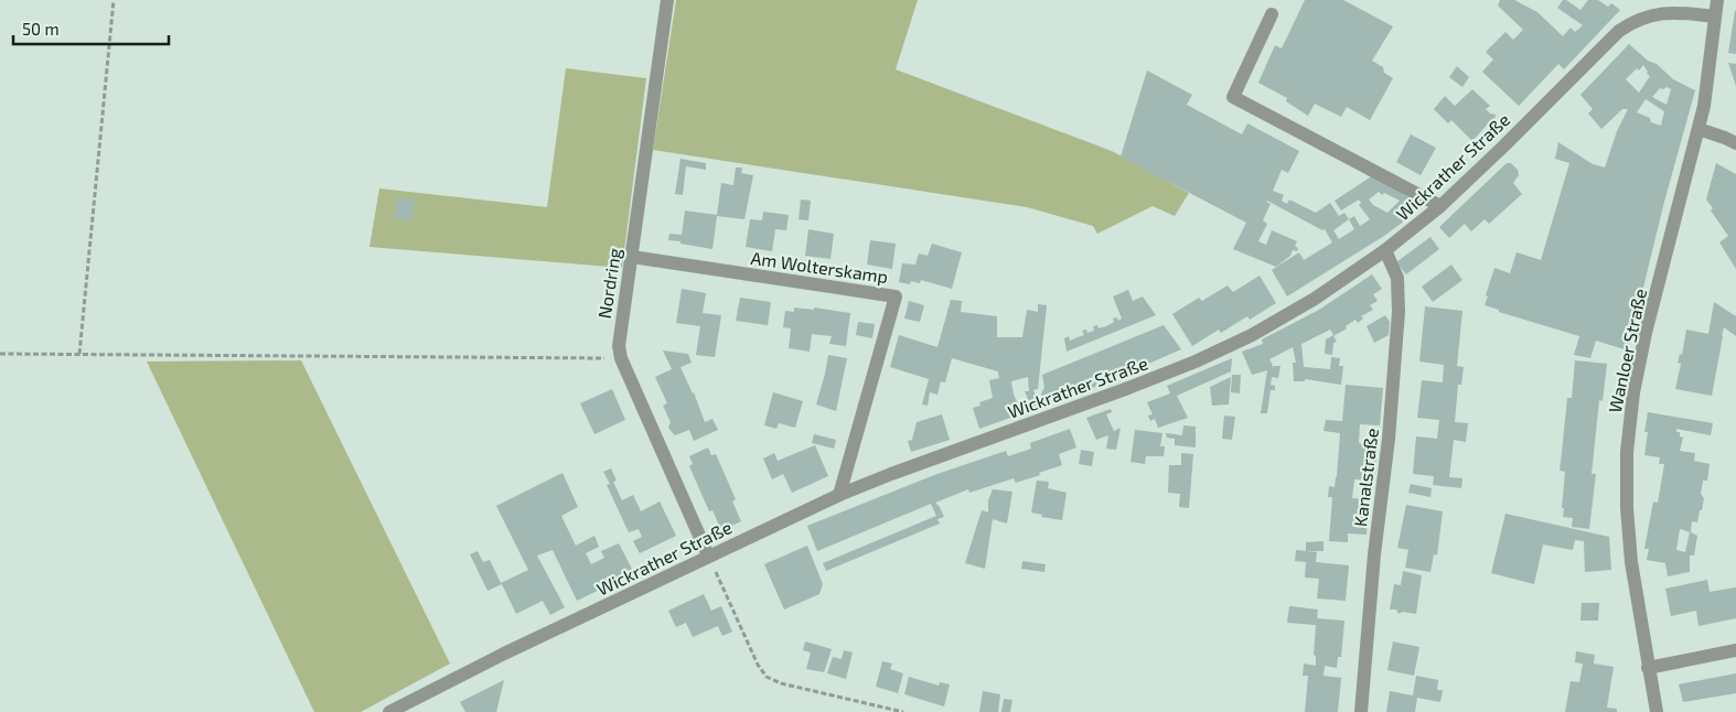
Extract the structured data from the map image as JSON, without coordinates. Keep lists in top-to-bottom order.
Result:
{
  "streets": {
    "street": [
      "Wickrather Straße",
      "Am Wolterskamp",
      "Nordring",
      "Wanloer Straße",
      "Kanalstraße"
    ]
  },
  "crossings": [
    ["Wickrather Straße", "Am Wolterskamp"],
    ["Wickrather Straße", "Nordring"],
    ["Wickrather Straße", "Wanloer Straße"],
    ["Wickrather Straße", "Kanalstraße"],
    ["Am Wolterskamp", "Nordring"]
  ],
  "scale_bar": "50 m"
}
